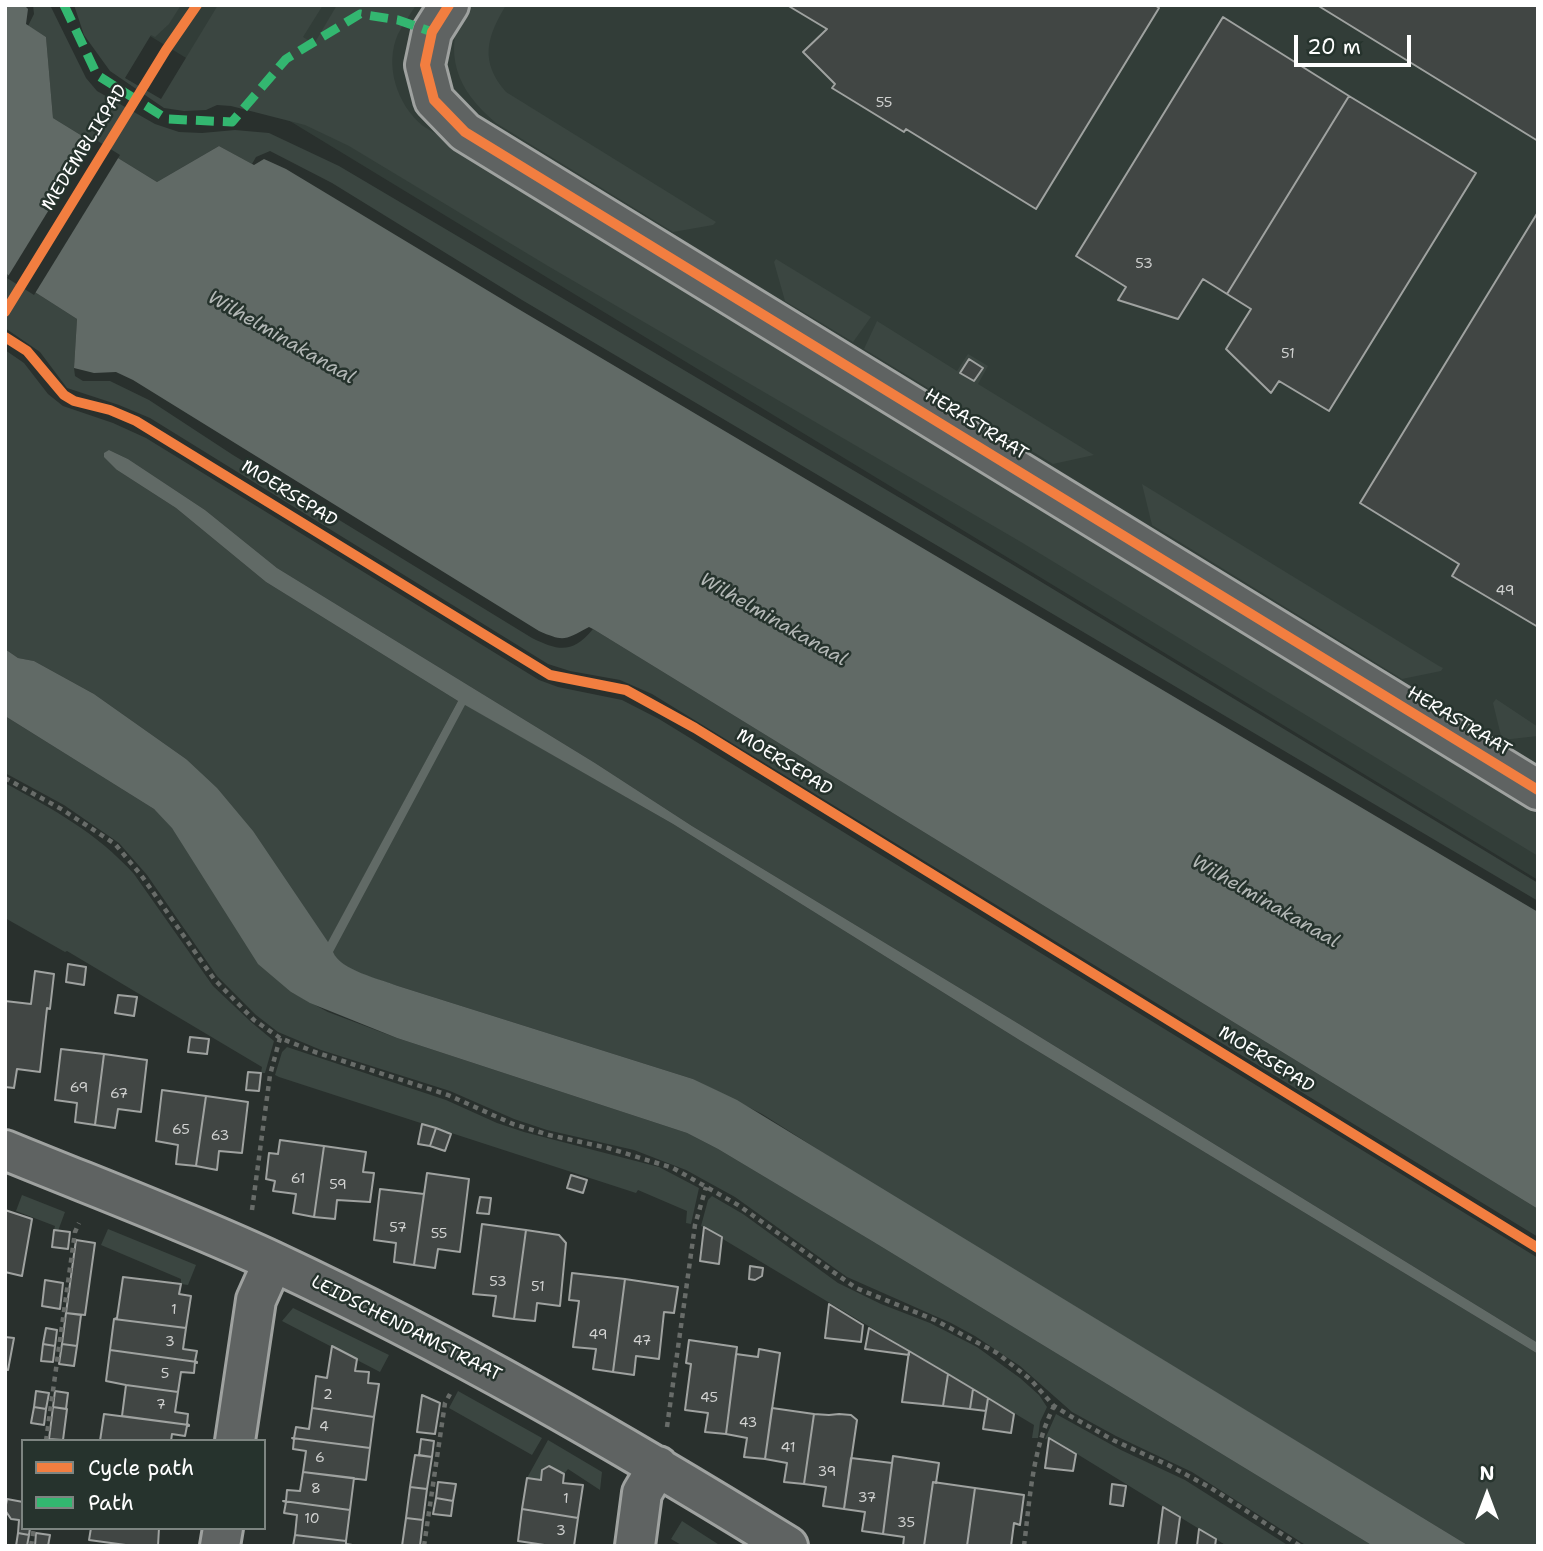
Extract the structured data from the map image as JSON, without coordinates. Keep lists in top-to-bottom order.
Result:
{
  "streets": {
    "street": ["HERASTRAAT", "LEIDSCHENDAMSTRAAT"],
    "cycle path": ["MEDEMBLIKPAD", "MOERSEPAD"]
  },
  "water": ["Wilhelminakanaal"],
  "house_numbers": [
    "55",
    "53",
    "51",
    "49",
    "69",
    "67",
    "65",
    "63",
    "61",
    "59",
    "57",
    "55",
    "53",
    "51",
    "1",
    "49",
    "47",
    "3",
    "5",
    "2",
    "45",
    "7",
    "43",
    "4",
    "41",
    "6",
    "39",
    "8",
    "37",
    "1",
    "10",
    "35",
    "3"
  ],
  "legend": ["Cycle path", "Path"],
  "scale_bar": "20 m",
  "north": "top"
}
